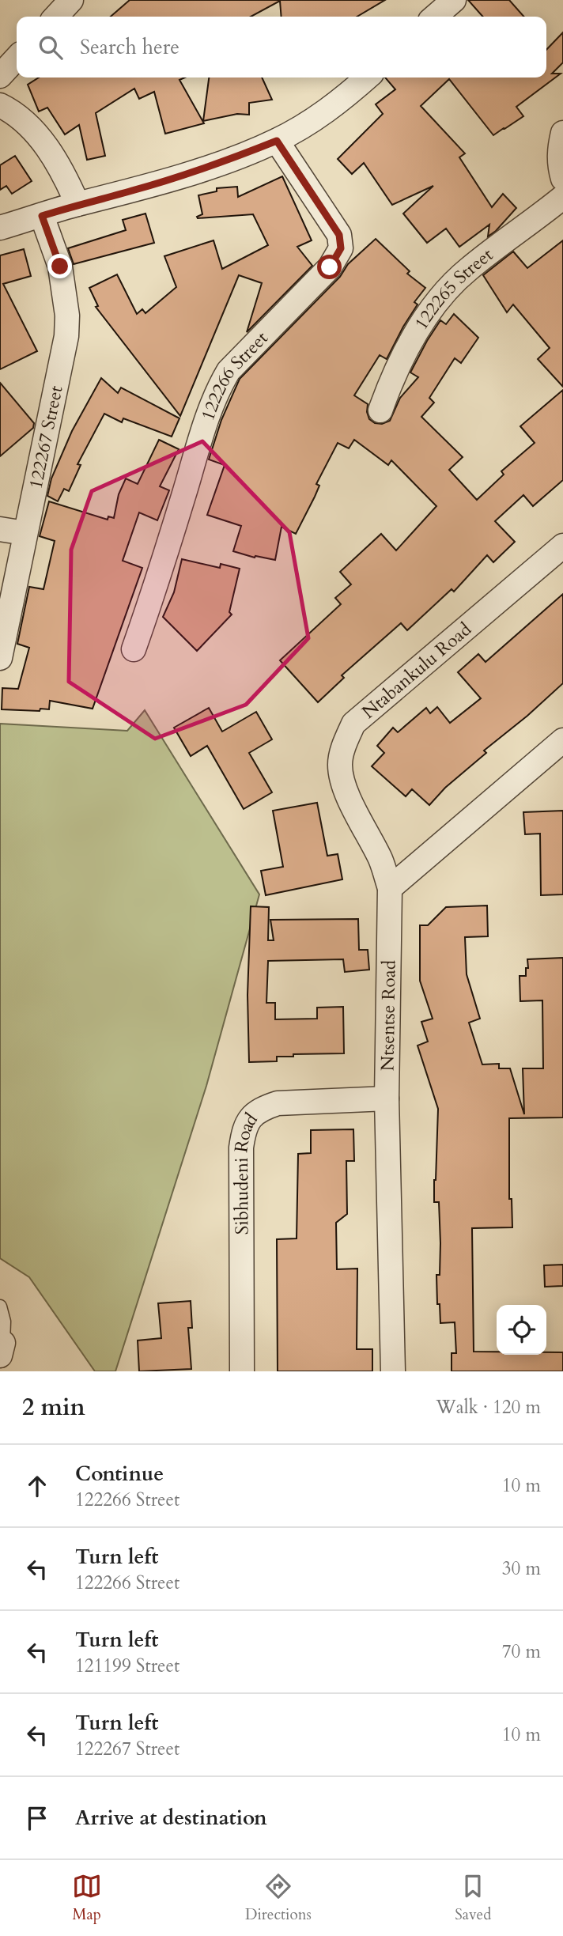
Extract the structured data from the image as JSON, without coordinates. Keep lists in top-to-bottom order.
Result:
{
  "streets": {
    "street": [
      "122265 Street",
      "122266 Street",
      "122267 Street",
      "Ntabankulu Road",
      "Ntsentse Road",
      "Sibhudeni Road"
    ]
  },
  "crossings": [
    ["Ntabankulu Road", "Ntsentse Road"],
    ["Ntsentse Road", "Sibhudeni Road"]
  ],
  "page": {
    "search": "Search here",
    "heading": ["2 min", "Walk · 120 m"],
    "list": [
      ["Continue", "122266 Street", "10 m"],
      ["Turn left", "122266 Street", "30 m"],
      ["Turn left", "121199 Street", "70 m"],
      ["Turn left", "122267 Street", "10 m"],
      "Arrive at destination"
    ],
    "nav": ["Map", "Directions", "Saved"]
  }
}
